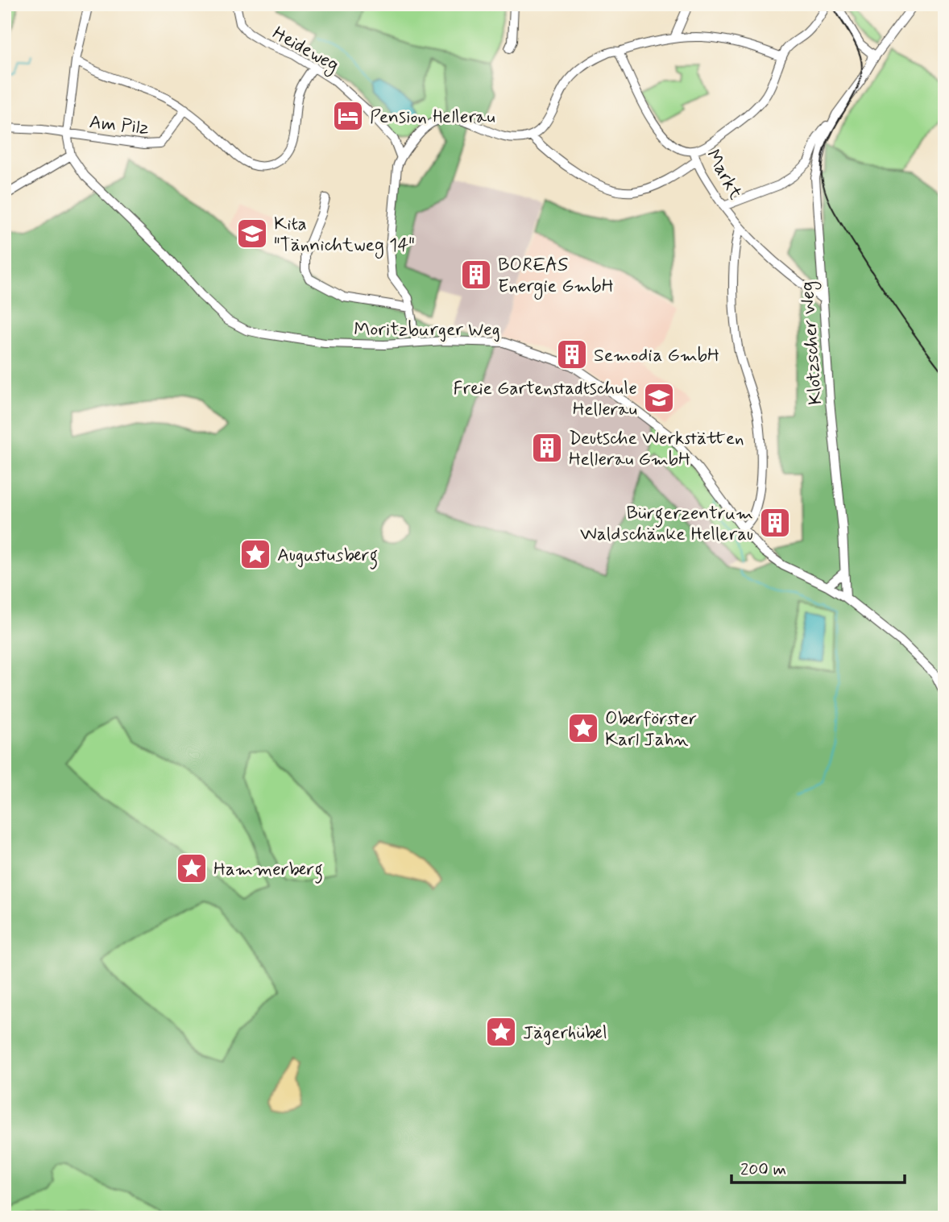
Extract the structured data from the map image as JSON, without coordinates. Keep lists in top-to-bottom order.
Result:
{
  "streets": {
    "street": [
      "Heideweg",
      "Am Pilz",
      "Markt",
      "Moritzburger Weg",
      "Klotzscher Weg"
    ]
  },
  "crossings": [
    ["Am Pilz", "Moritzburger Weg"],
    ["Markt", "Klotzscher Weg"],
    ["Moritzburger Weg", "Klotzscher Weg"]
  ],
  "places": {
    "hotel": ["Pension Hellerau"],
    "school or university": ["Kita \"Tännichtweg 14\"", "Freie Gartenstadtschule Hellerau"],
    "building": [
      "BOREAS Energie GmbH",
      "Semodia GmbH",
      "Deutsche Werkstätten Hellerau GmbH",
      "Bürgerzentrum Waldschänke Hellerau"
    ],
    "place": [
      "Augustusberg",
      "Oberförster Karl Jahn",
      "Hammerberg",
      "Jägerhübel"
    ]
  },
  "scale_bar": "200 m"
}
